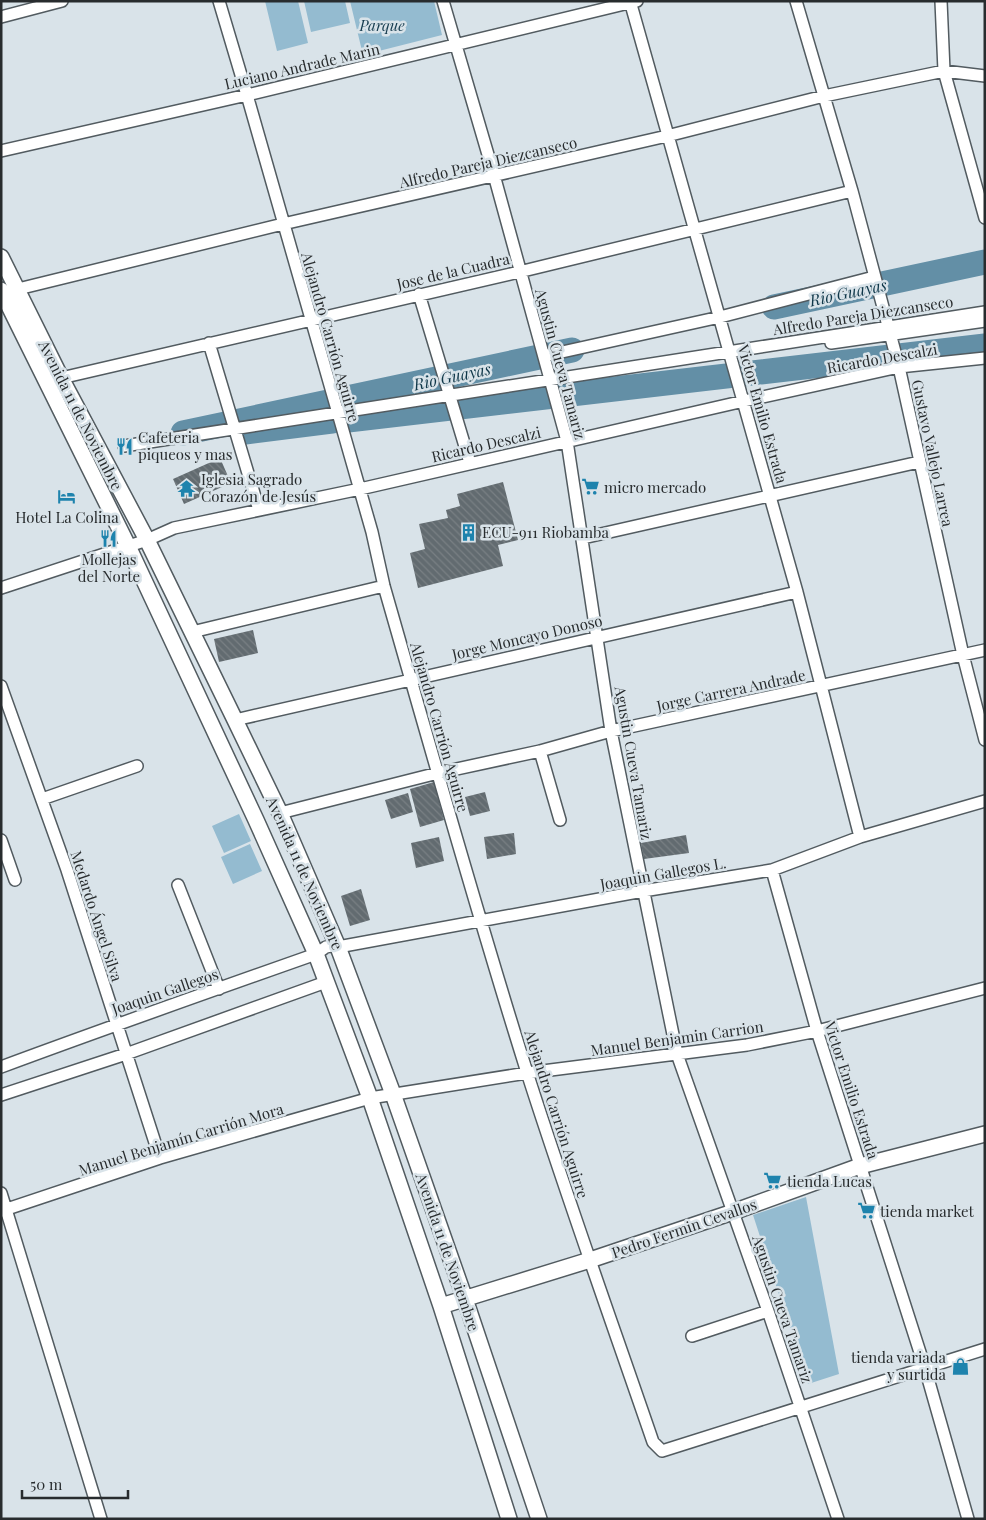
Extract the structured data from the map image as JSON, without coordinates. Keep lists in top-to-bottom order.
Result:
{
  "streets": {
    "street": [
      "Luciano Andrade Marin",
      "Alfredo Pareja Diezcanseco",
      "Jose de la Cuadra",
      "Alejandro Carrión Aguirre",
      "Ricardo Descalzi",
      "Agustin Cueva Tamariz",
      "Victor Emilio Estrada",
      "Avenida 11 de Noviembre",
      "Gustavo Vallejo Larrea",
      "Jorge Moncayo Donoso",
      "Jorge Carrera Andrade",
      "Joaquin Gallegos L.",
      "Medardo Ángel Silva",
      "Joaquin Gallegos",
      "Manuel Benjamin Carrion",
      "Manuel Benjamín Carrión Mora",
      "Pedro Fermin Cevallos"
    ]
  },
  "crossings": [
    ["Luciano Andrade Marin", "Alejandro Carrión Aguirre"],
    ["Luciano Andrade Marin", "Agustin Cueva Tamariz"],
    ["Luciano Andrade Marin", "Victor Emilio Estrada"],
    ["Alfredo Pareja Diezcanseco", "Alejandro Carrión Aguirre"],
    ["Alfredo Pareja Diezcanseco", "Agustin Cueva Tamariz"],
    ["Alfredo Pareja Diezcanseco", "Victor Emilio Estrada"],
    ["Alfredo Pareja Diezcanseco", "Avenida 11 de Noviembre"],
    ["Alfredo Pareja Diezcanseco", "Gustavo Vallejo Larrea"],
    ["Jose de la Cuadra", "Alejandro Carrión Aguirre"],
    ["Jose de la Cuadra", "Agustin Cueva Tamariz"],
    ["Jose de la Cuadra", "Victor Emilio Estrada"],
    ["Jose de la Cuadra", "Avenida 11 de Noviembre"],
    ["Jose de la Cuadra", "Gustavo Vallejo Larrea"],
    ["Alejandro Carrión Aguirre", "Ricardo Descalzi"],
    ["Alejandro Carrión Aguirre", "Agustin Cueva Tamariz"],
    ["Alejandro Carrión Aguirre", "Jorge Moncayo Donoso"],
    ["Alejandro Carrión Aguirre", "Jorge Carrera Andrade"],
    ["Alejandro Carrión Aguirre", "Joaquin Gallegos L."],
    ["Alejandro Carrión Aguirre", "Manuel Benjamin Carrion"],
    ["Alejandro Carrión Aguirre", "Pedro Fermin Cevallos"],
    ["Ricardo Descalzi", "Agustin Cueva Tamariz"],
    ["Ricardo Descalzi", "Victor Emilio Estrada"],
    ["Ricardo Descalzi", "Avenida 11 de Noviembre"],
    ["Ricardo Descalzi", "Gustavo Vallejo Larrea"],
    ["Agustin Cueva Tamariz", "Jorge Moncayo Donoso"],
    ["Agustin Cueva Tamariz", "Jorge Carrera Andrade"],
    ["Agustin Cueva Tamariz", "Joaquin Gallegos L."],
    ["Agustin Cueva Tamariz", "Manuel Benjamin Carrion"],
    ["Agustin Cueva Tamariz", "Pedro Fermin Cevallos"],
    ["Victor Emilio Estrada", "Jorge Moncayo Donoso"],
    ["Victor Emilio Estrada", "Jorge Carrera Andrade"],
    ["Victor Emilio Estrada", "Joaquin Gallegos L."],
    ["Victor Emilio Estrada", "Manuel Benjamin Carrion"],
    ["Victor Emilio Estrada", "Pedro Fermin Cevallos"],
    ["Avenida 11 de Noviembre", "Jorge Moncayo Donoso"],
    ["Avenida 11 de Noviembre", "Jorge Carrera Andrade"],
    ["Avenida 11 de Noviembre", "Joaquin Gallegos L."],
    ["Avenida 11 de Noviembre", "Joaquin Gallegos"],
    ["Avenida 11 de Noviembre", "Manuel Benjamin Carrion"],
    ["Avenida 11 de Noviembre", "Manuel Benjamín Carrión Mora"],
    ["Avenida 11 de Noviembre", "Pedro Fermin Cevallos"],
    ["Gustavo Vallejo Larrea", "Jorge Carrera Andrade"],
    ["Joaquin Gallegos L.", "Joaquin Gallegos"],
    ["Medardo Ángel Silva", "Joaquin Gallegos"],
    ["Medardo Ángel Silva", "Manuel Benjamín Carrión Mora"],
    ["Manuel Benjamin Carrion", "Manuel Benjamín Carrión Mora"]
  ],
  "water": ["Rio Guayas"],
  "parks": ["Parque"],
  "places": {
    "restaurant": ["Cafeteria piqueos y mas", "Mollejas del Norte"],
    "supermarket": ["micro mercado", "tienda Lucas", "tienda market"],
    "temple": ["Iglesia Sagrado Corazón de Jesús"],
    "hotel": ["Hotel La Colina"],
    "building": ["ECU-911 Riobamba"],
    "shop": ["tienda variada y surtida"]
  },
  "scale_bar": "50 m"
}
